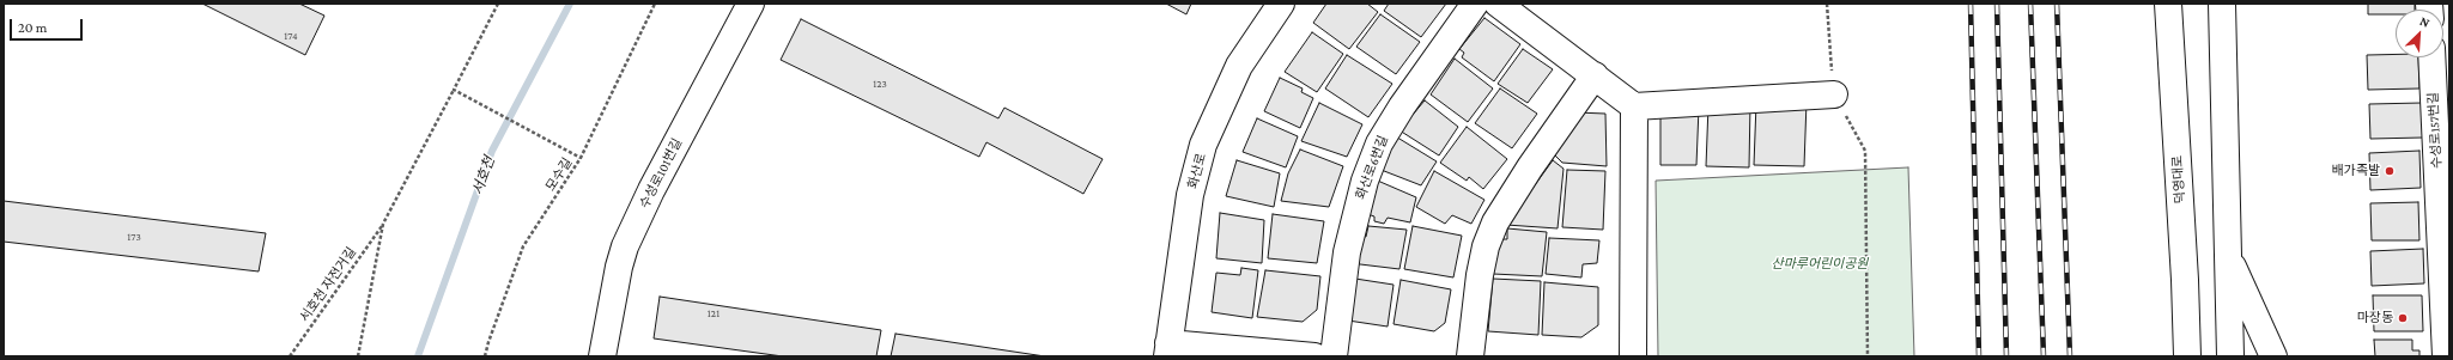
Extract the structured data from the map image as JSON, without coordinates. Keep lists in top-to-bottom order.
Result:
{
  "streets": {
    "main road": [
      "수성로157번길",
      "화산로6번길",
      "화산로",
      "수성로101번길",
      "덕영대로"
    ],
    "path": ["모수길", "서호천 자전거길"]
  },
  "water": ["서호천"],
  "parks": ["산마루어린이공원"],
  "places": ["배가족발", "마장동"],
  "house_numbers": [
    "174",
    "123",
    "173",
    "121"
  ],
  "scale_bar": "20 m",
  "north": "top right"
}
